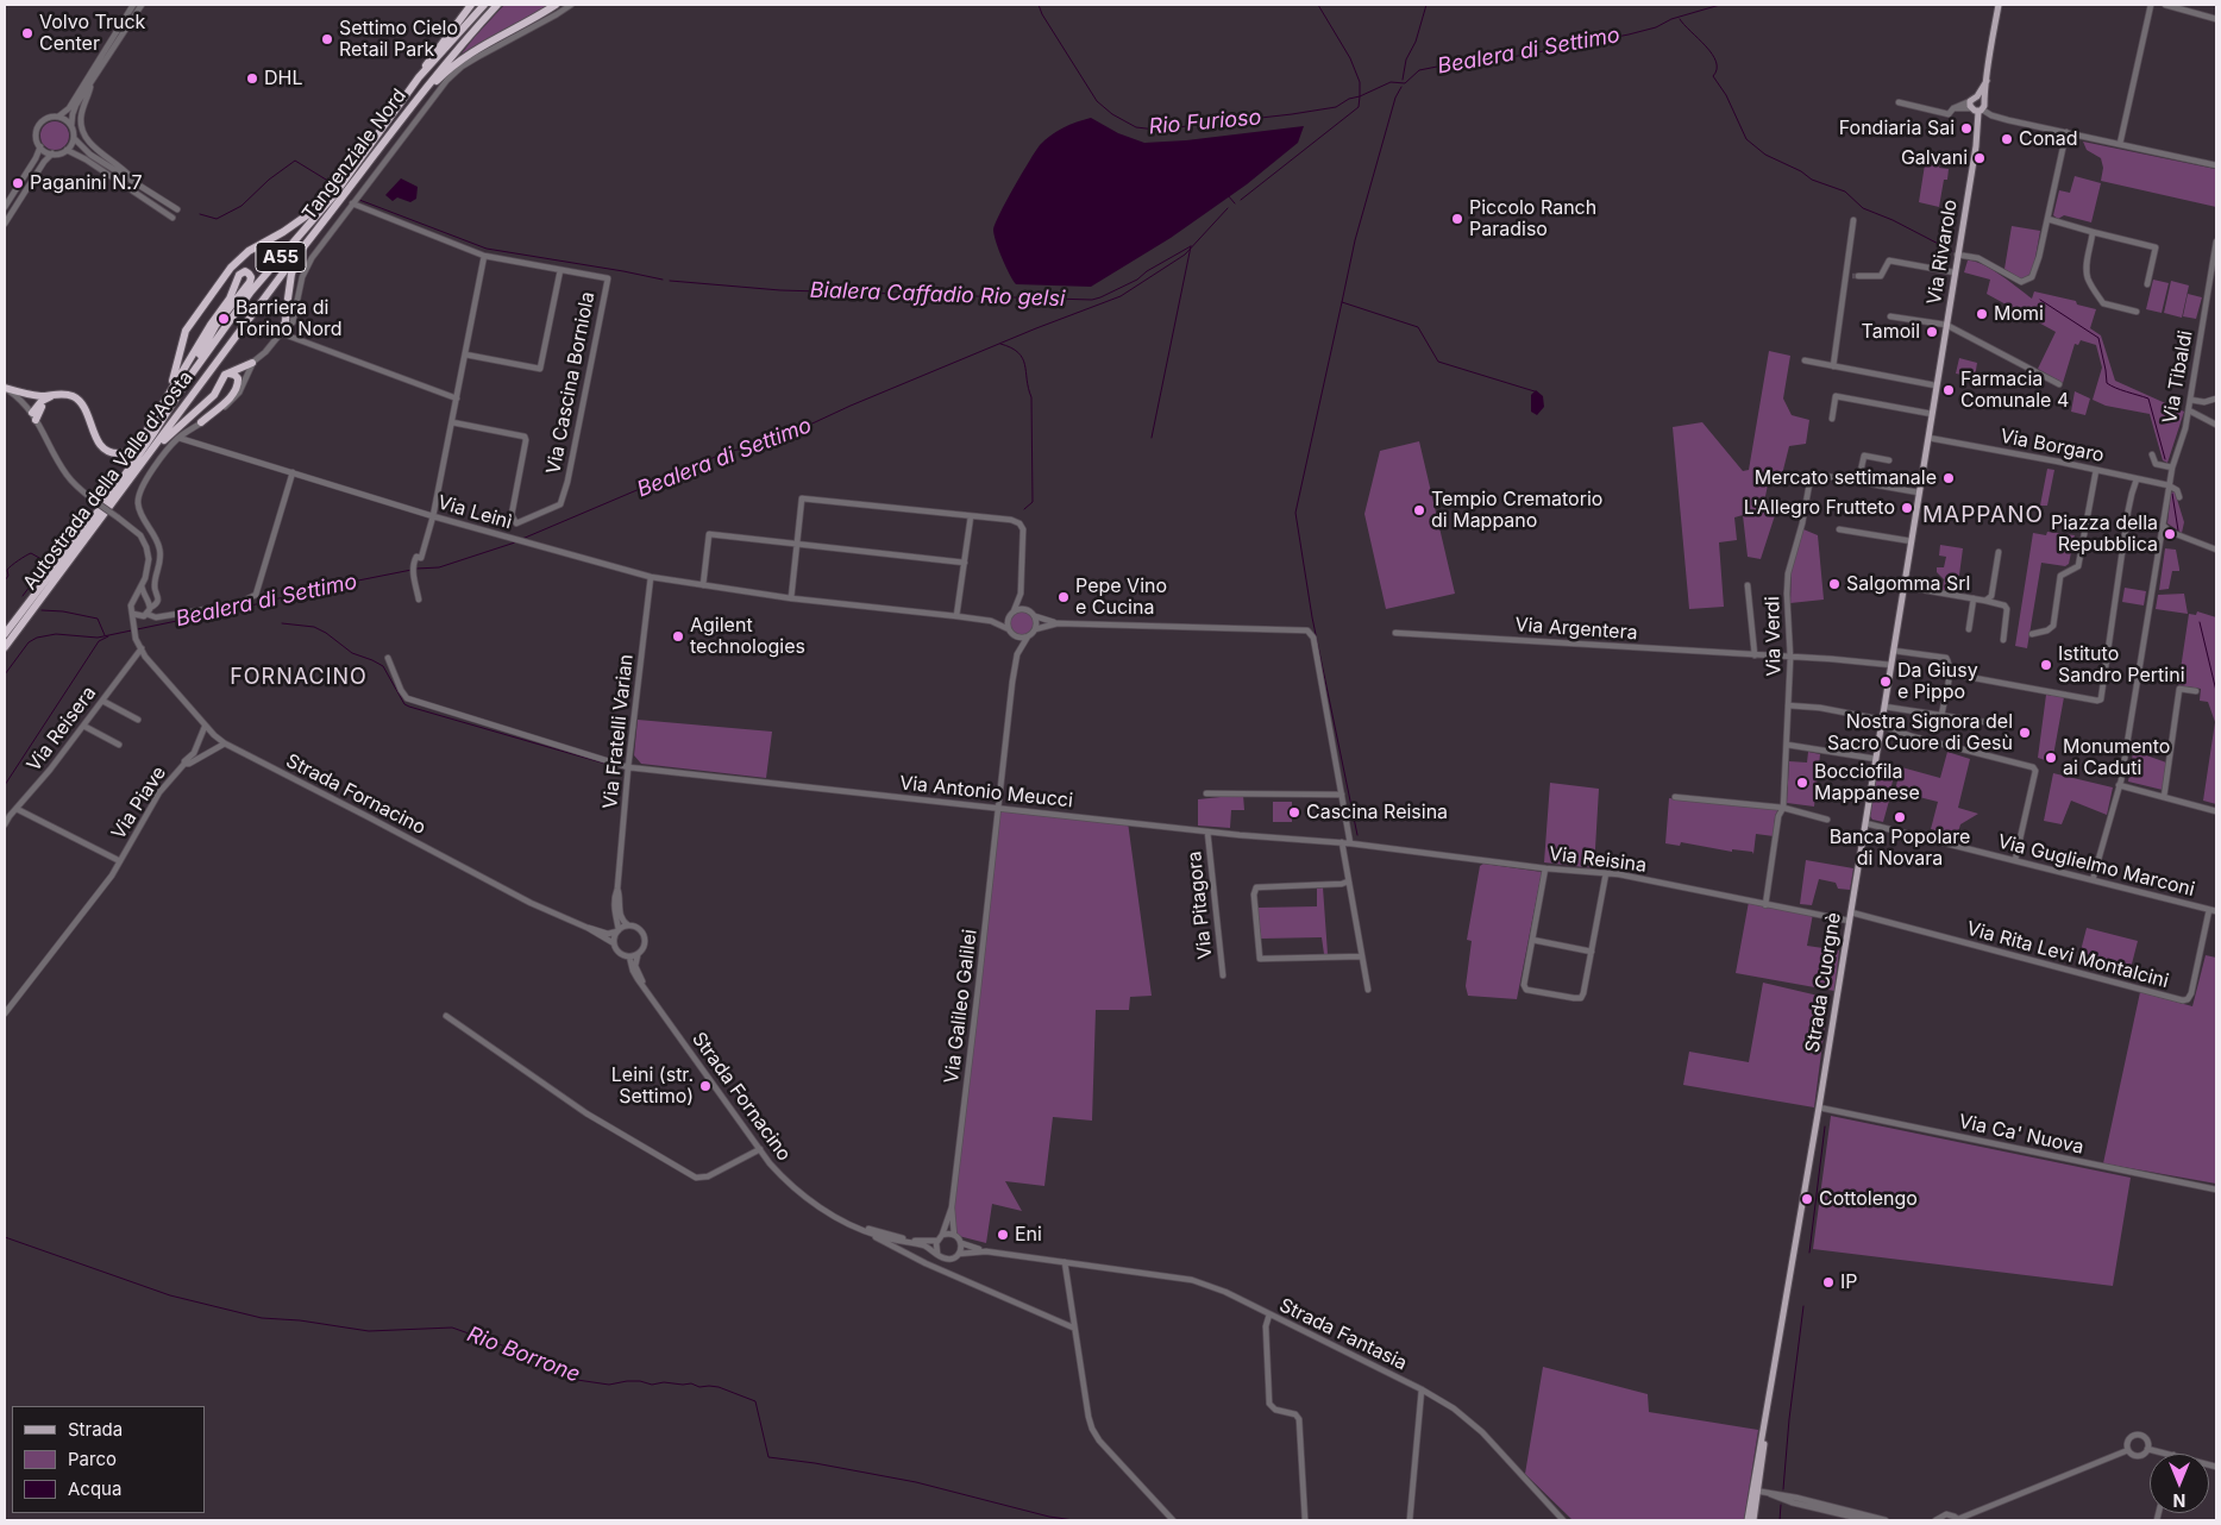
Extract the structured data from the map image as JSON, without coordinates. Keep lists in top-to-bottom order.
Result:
{
  "streets": {
    "highway": ["Tangenziale Nord", "A55", "Autostrada della Valle d'Aosta"],
    "main road": ["Via Rivarolo", "Strada Cuorgnè"],
    "street": [
      "Via Tibaldi",
      "Via Cascina Borniola",
      "Via Borgaro",
      "Via Leinì",
      "Via Argentera",
      "Via Verdi",
      "Via Reisera",
      "Via Fratelli Varian",
      "Via Antonio Meucci",
      "Strada Fornacino",
      "Via Piave",
      "Via Reisina",
      "Via Guglielmo Marconi",
      "Via Pitagora",
      "Via Rita Levi Montalcini",
      "Via Galileo Galilei",
      "Via Ca' Nuova",
      "Strada Fantasia"
    ]
  },
  "crossings": [
    ["Tangenziale Nord", "A55"],
    ["Tangenziale Nord", "Autostrada della Valle d'Aosta"],
    ["Via Rivarolo", "Strada Cuorgnè"],
    ["Via Tibaldi", "Via Borgaro"],
    ["Via Borgaro", "Strada Cuorgnè"],
    ["Via Leinì", "Via Fratelli Varian"],
    ["Via Argentera", "Via Verdi"],
    ["Via Argentera", "Strada Cuorgnè"],
    ["Via Verdi", "Via Reisina"],
    ["Via Verdi", "Strada Cuorgnè"],
    ["Via Reisera", "Strada Fornacino"],
    ["Via Fratelli Varian", "Via Antonio Meucci"],
    ["Via Fratelli Varian", "Strada Fornacino"],
    ["Via Antonio Meucci", "Via Reisina"],
    ["Via Antonio Meucci", "Via Pitagora"],
    ["Via Antonio Meucci", "Via Galileo Galilei"],
    ["Strada Fornacino", "Via Piave"],
    ["Strada Fornacino", "Via Galileo Galilei"],
    ["Via Reisina", "Strada Cuorgnè"],
    ["Via Guglielmo Marconi", "Via Rita Levi Montalcini"],
    ["Via Guglielmo Marconi", "Strada Cuorgnè"],
    ["Via Rita Levi Montalcini", "Strada Cuorgnè"],
    ["Strada Cuorgnè", "Via Ca' Nuova"]
  ],
  "districts": ["MAPPANO", "FORNACINO"],
  "water": [
    "Bealera di Settimo",
    "Rio Furioso",
    "Bialera Caffadio Rio gelsi",
    "Rio Borrone"
  ],
  "places": [
    "Volvo Truck Center",
    "Settimo Cielo Retail Park",
    "DHL",
    "Fondiaria Sai",
    "Conad",
    "Galvani",
    "Paganini N.7",
    "Piccolo Ranch Paradiso",
    "Momi",
    "Barriera di Torino Nord",
    "Tamoil",
    "Farmacia Comunale 4",
    "Mercato settimanale",
    "L'Allegro Frutteto",
    "Tempio Crematorio di Mappano",
    "Piazza della Repubblica",
    "Salgomma Srl",
    "Pepe Vino e Cucina",
    "Agilent technologies",
    "Istituto Sandro Pertini",
    "Da Giusy e Pippo",
    "Nostra Signora del Sacro Cuore di Gesù",
    "Monumento ai Caduti",
    "Bocciofila Mappanese",
    "Cascina Reisina",
    "Banca Popolare di Novara",
    "Leini (str. Settimo)",
    "Cottolengo",
    "Eni",
    "IP"
  ],
  "legend": ["Strada", "Parco", "Acqua"],
  "north": "bottom"
}
